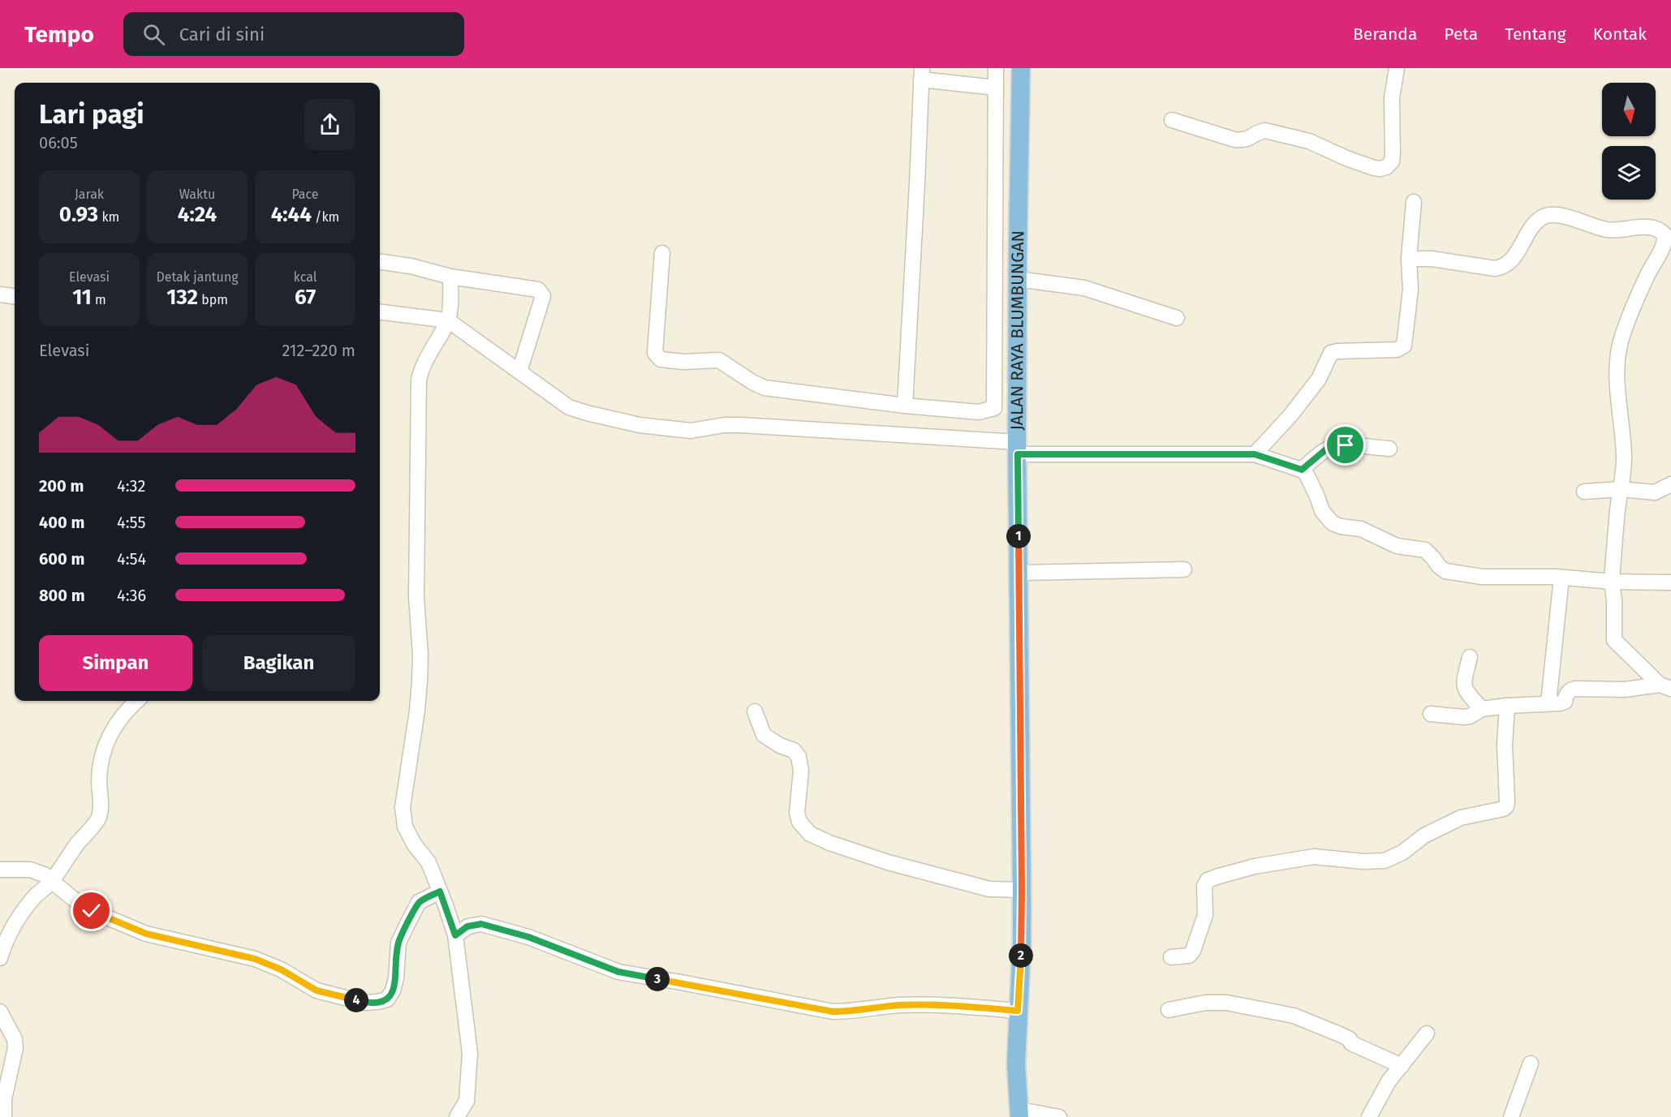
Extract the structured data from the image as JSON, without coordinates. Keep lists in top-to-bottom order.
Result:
{
  "streets": {
    "main road": ["JALAN RAYA BLUMBUNGAN"]
  },
  "north": "bottom",
  "page": {
    "header": "Tempo",
    "search": "Cari di sini",
    "nav": [
      "Beranda",
      "Peta",
      "Tentang",
      "Kontak"
    ],
    "heading": ["Lari pagi", "06:05"],
    "stats": [
      ["Jarak", "0.93 km"],
      ["Waktu", "4:24"],
      ["Pace", "4:44 /km"],
      ["Elevasi", "11 m"],
      ["Detak jantung", "132 bpm"],
      ["kcal", "67"]
    ],
    "chart": ["Elevasi", "212–220 m"],
    "list": [
      {
        "name": "200 m",
        "note": "4:32"
      },
      {
        "name": "400 m",
        "note": "4:55"
      },
      {
        "name": "600 m",
        "note": "4:54"
      },
      {
        "name": "800 m",
        "note": "4:36"
      }
    ],
    "pins": [
      "1",
      "2",
      "3",
      "4"
    ],
    "buttons": ["Simpan", "Bagikan"]
  }
}
